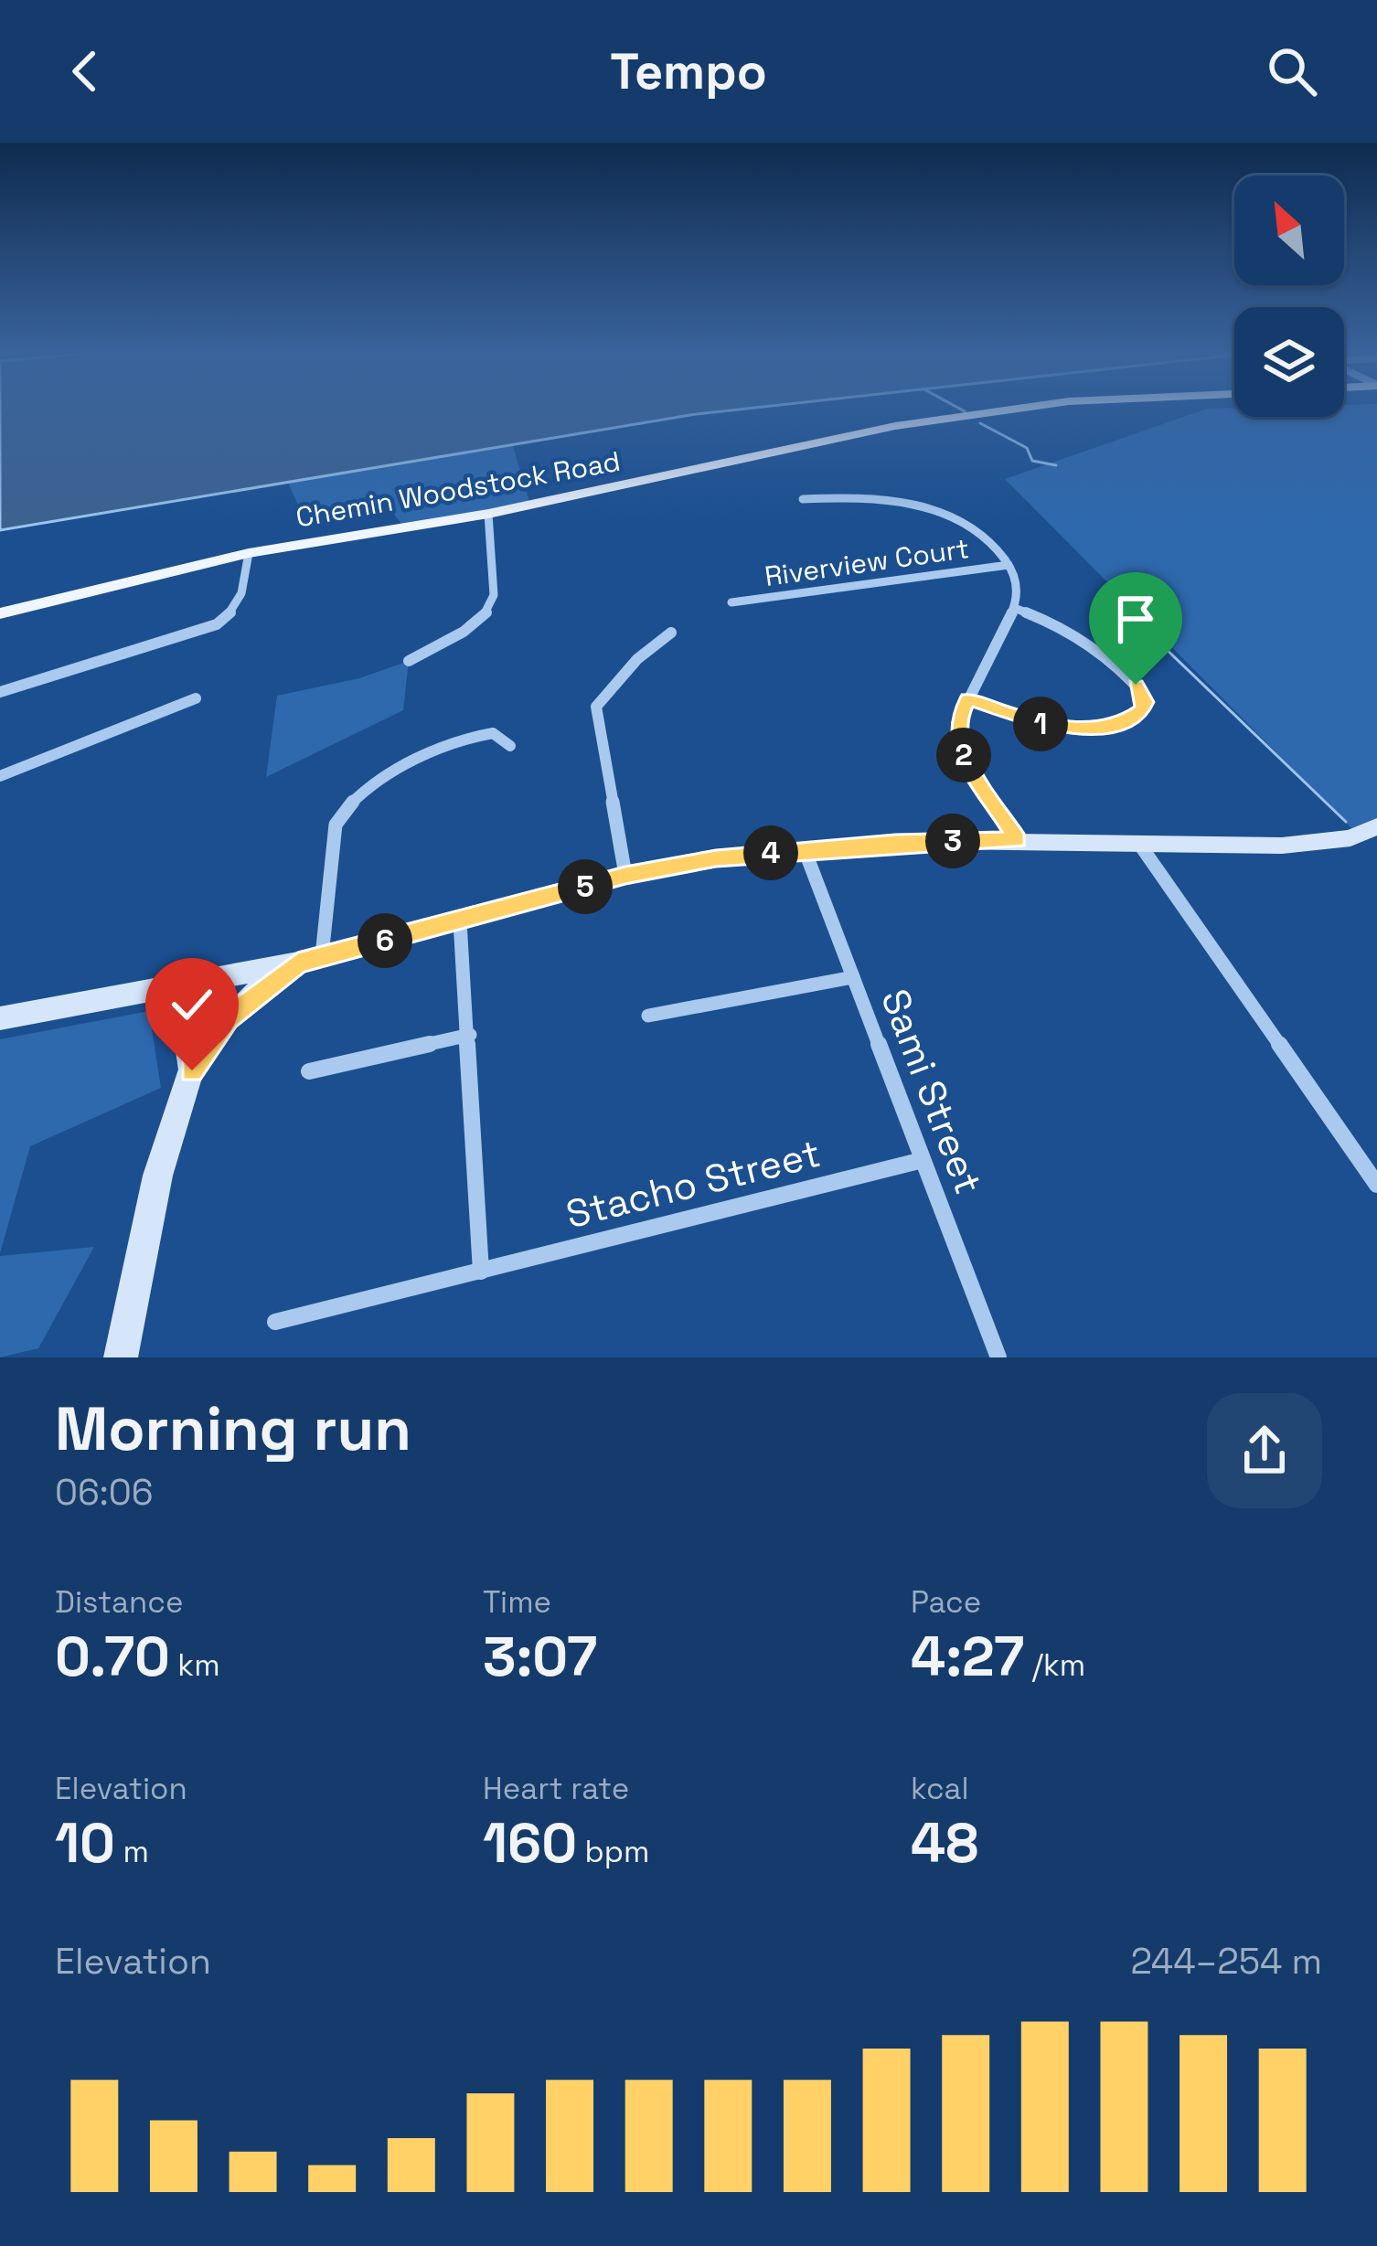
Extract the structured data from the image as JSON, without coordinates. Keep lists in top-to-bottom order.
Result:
{
  "streets": {
    "main road": ["Chemin Woodstock Road"],
    "street": ["Riverview Court", "Sami Street", "Stacho Street"]
  },
  "crossings": [
    ["Sami Street", "Stacho Street"]
  ],
  "north": "top left",
  "page": {
    "header": "Tempo",
    "pins": [
      "1",
      "2",
      "3",
      "4",
      "5",
      "6"
    ],
    "heading": ["Morning run", "06:06"],
    "stats": [
      ["Distance", "0.70 km"],
      ["Time", "3:07"],
      ["Pace", "4:27 /km"],
      ["Elevation", "10 m"],
      ["Heart rate", "160 bpm"],
      ["kcal", "48"]
    ],
    "chart": ["Elevation", "244–254 m"]
  }
}
